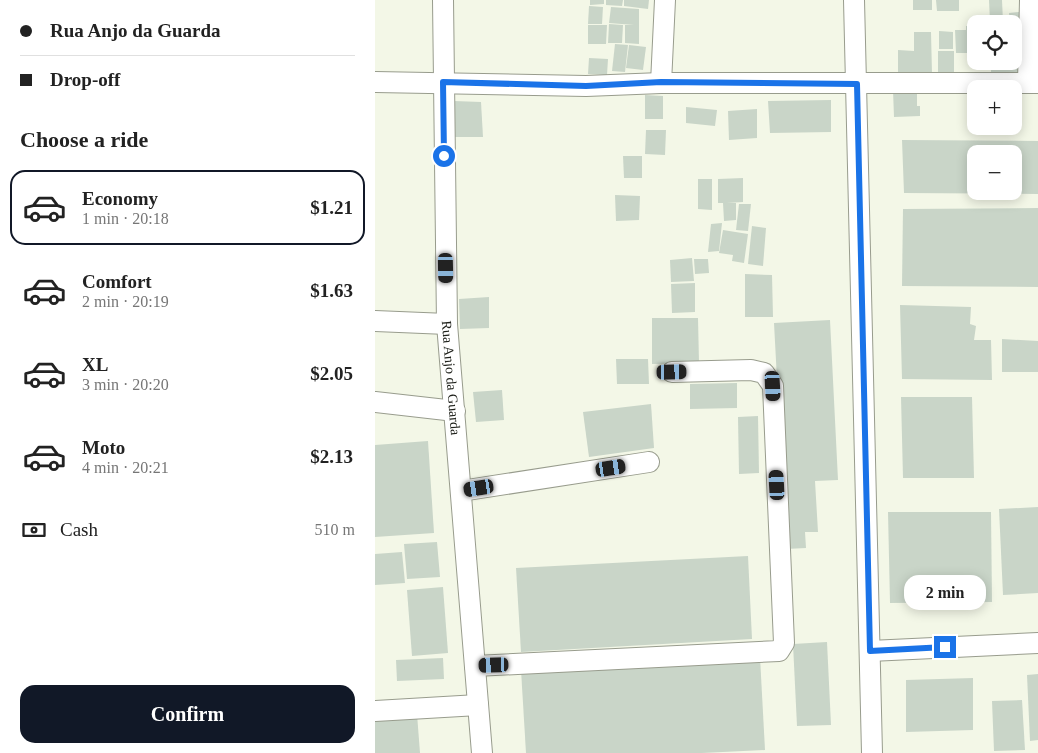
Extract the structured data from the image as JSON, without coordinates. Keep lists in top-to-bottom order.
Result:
{
  "streets": {
    "street": ["Rua Anjo da Guarda"]
  },
  "page": {
    "banner": ["Rua Anjo da Guarda", "Drop-off"],
    "map_buttons": ["+", "−"],
    "heading": "Choose a ride",
    "list": [
      {
        "name": "Economy",
        "note": "1 min · 20:18",
        "value": "$1.21"
      },
      {
        "name": "Comfort",
        "note": "2 min · 20:19",
        "value": "$1.63"
      },
      {
        "name": "XL",
        "note": "3 min · 20:20",
        "value": "$2.05"
      },
      {
        "name": "Moto",
        "note": "4 min · 20:21",
        "value": "$2.13"
      }
    ],
    "pay": ["Cash", "510 m"],
    "bubble": "2 min",
    "buttons": "Confirm"
  }
}
